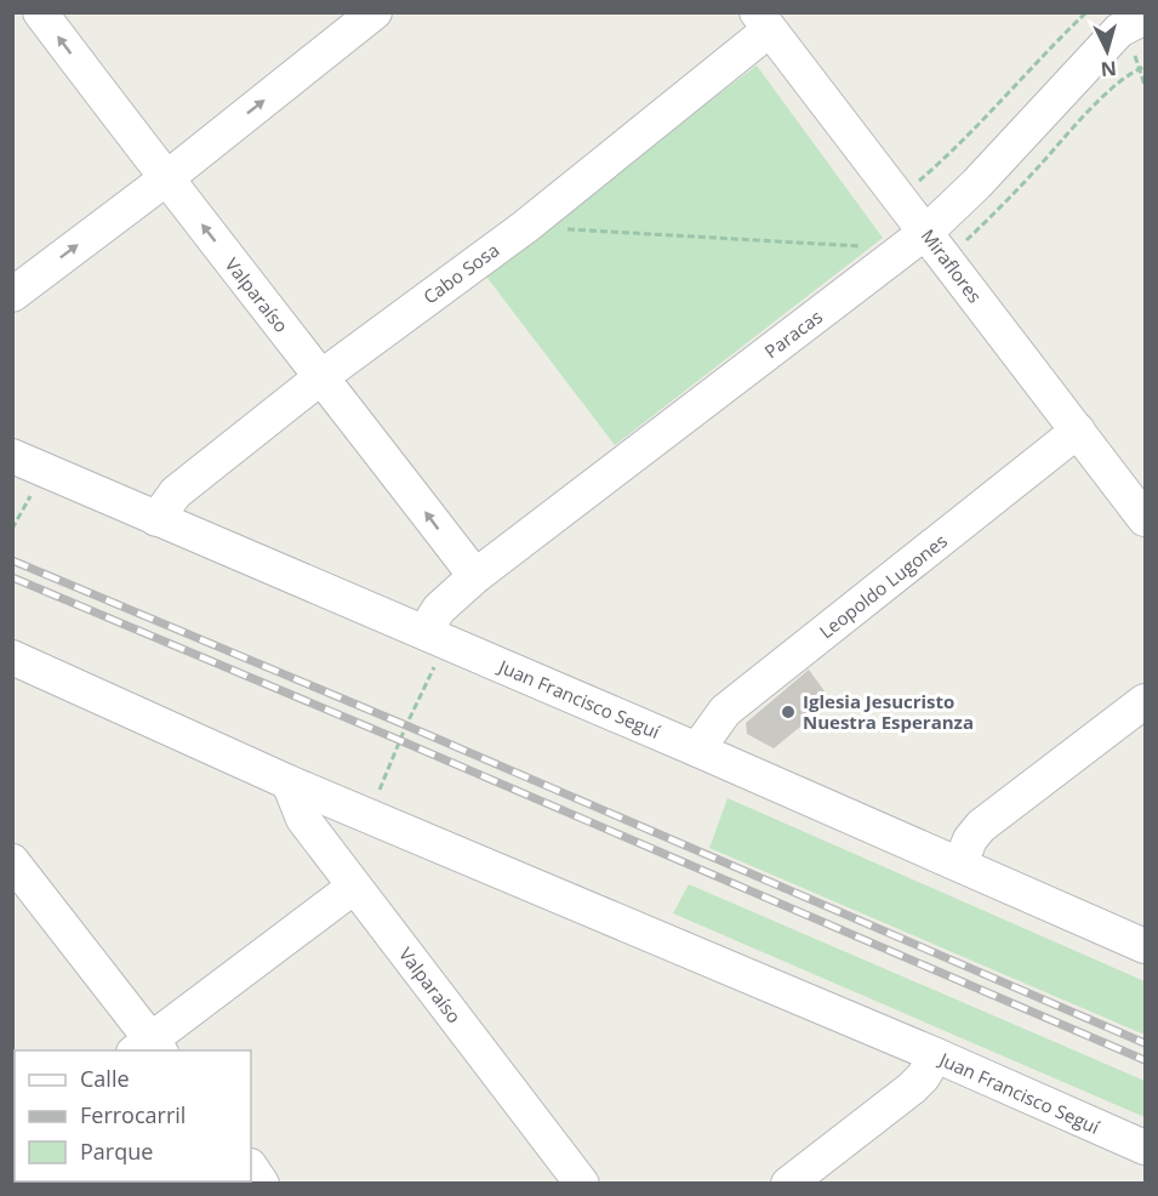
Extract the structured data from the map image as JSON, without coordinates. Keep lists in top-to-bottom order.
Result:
{
  "streets": {
    "street": [
      "Miraflores",
      "Cabo Sosa",
      "Valparaíso",
      "Paracas",
      "Leopoldo Lugones",
      "Juan Francisco Seguí"
    ]
  },
  "crossings": [
    ["Miraflores", "Cabo Sosa"],
    ["Miraflores", "Paracas"],
    ["Miraflores", "Leopoldo Lugones"],
    ["Cabo Sosa", "Valparaíso"],
    ["Cabo Sosa", "Juan Francisco Seguí"],
    ["Valparaíso", "Paracas"],
    ["Valparaíso", "Juan Francisco Seguí"],
    ["Paracas", "Juan Francisco Seguí"],
    ["Leopoldo Lugones", "Juan Francisco Seguí"]
  ],
  "one_way": ["Valparaíso"],
  "places": ["Iglesia Jesucristo Nuestra Esperanza"],
  "legend": ["Calle", "Ferrocarril", "Parque"],
  "north": "bottom"
}
